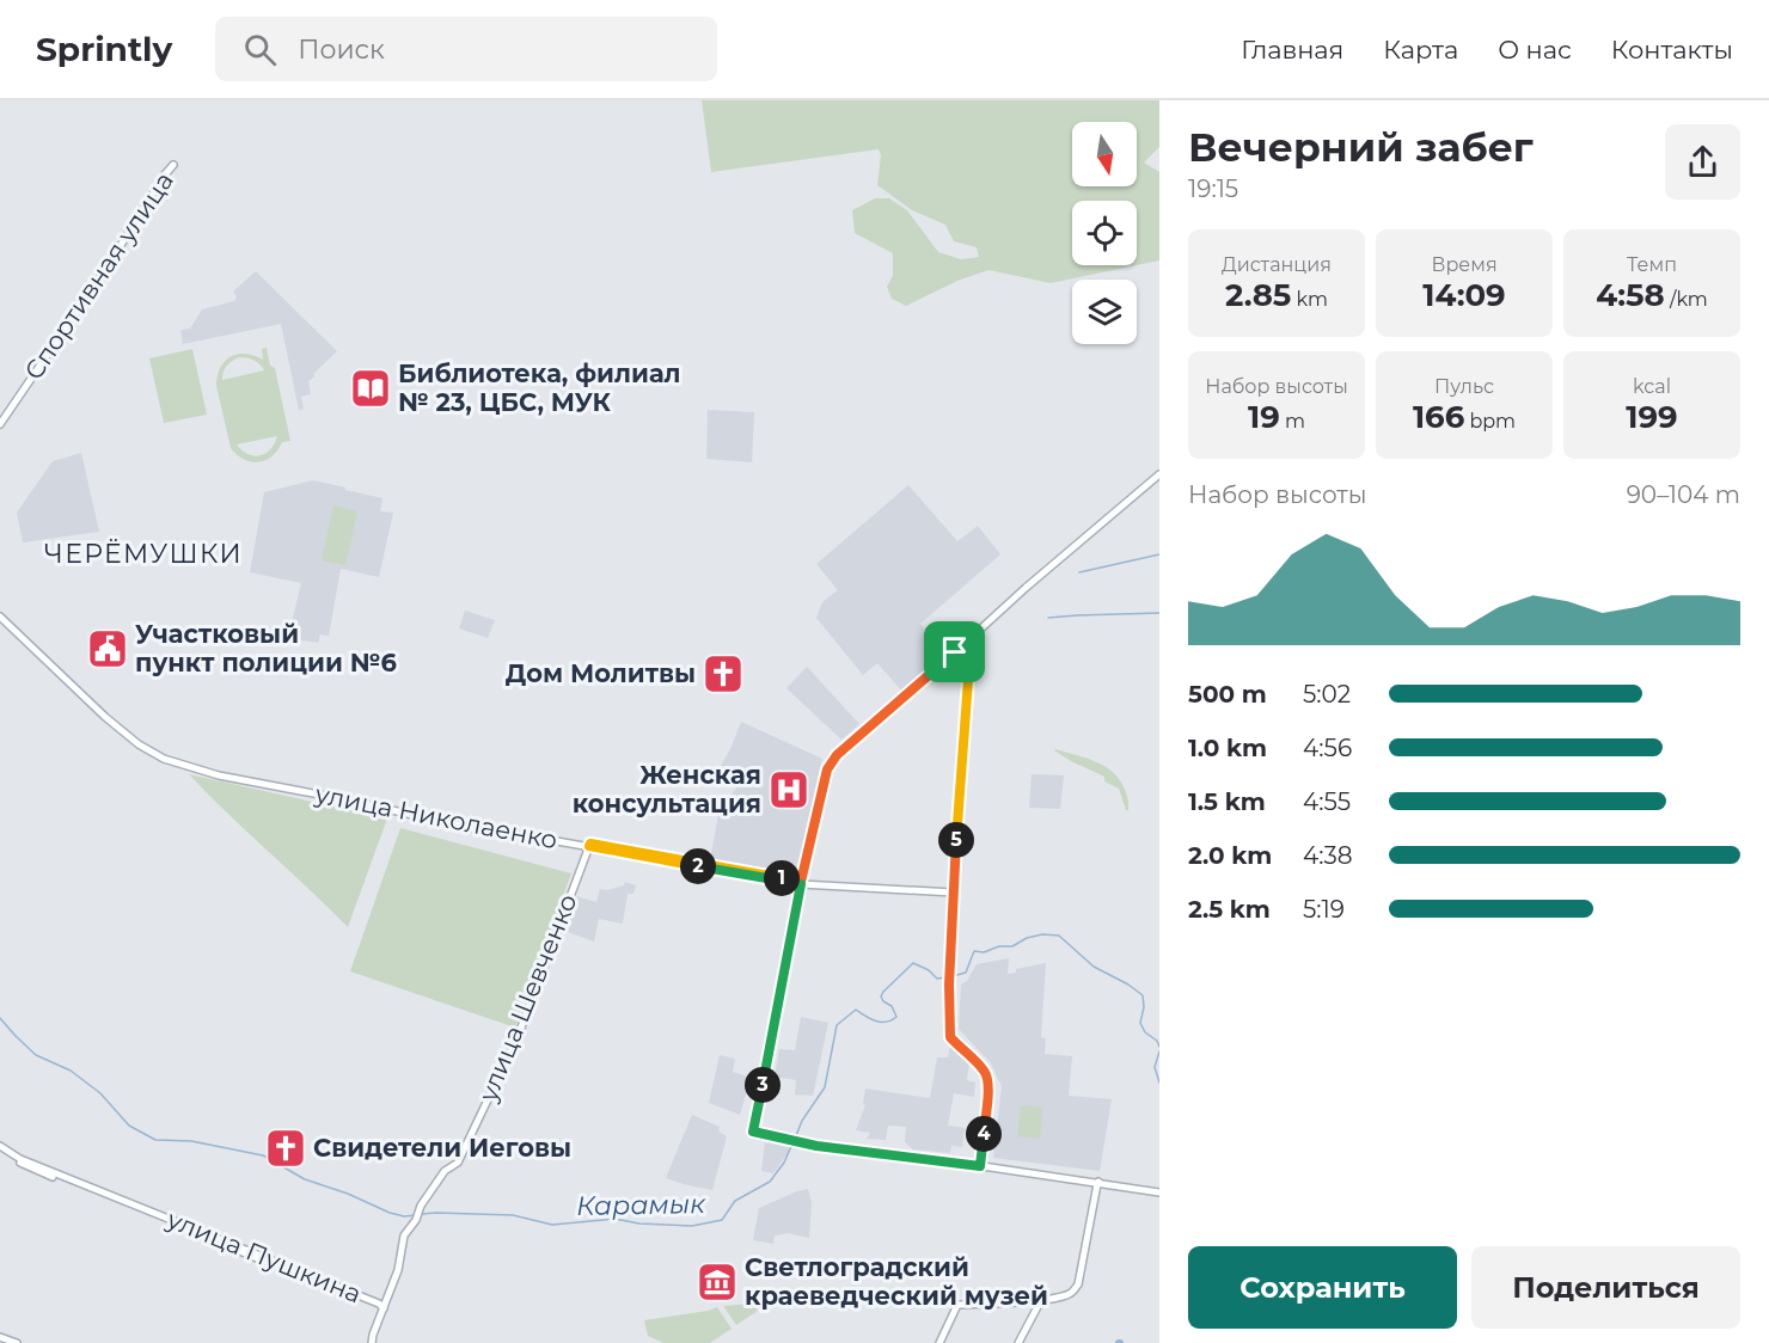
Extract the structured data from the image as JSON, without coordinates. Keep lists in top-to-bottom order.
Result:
{
  "streets": {
    "main road": [
      "Спортивная улица",
      "улица Николаенко",
      "улица Шевченко",
      "улица Пушкина"
    ]
  },
  "crossings": [
    ["улица Николаенко", "улица Шевченко"],
    ["улица Шевченко", "улица Пушкина"]
  ],
  "districts": ["ЧЕРЁМУШКИ"],
  "water": ["Карамык"],
  "places": {
    "library": ["Библиотека, филиал № 23, ЦБС, МУК"],
    "public building": ["Участковый пункт полиции №6"],
    "church": ["Дом Молитвы", "Свидетели Иеговы"],
    "hospital": ["Женская консультация"],
    "museum": ["Светлоградский краеведческий музей"]
  },
  "north": "bottom",
  "page": {
    "header": "Sprintly",
    "search": "Поиск",
    "nav": [
      "Главная",
      "Карта",
      "О нас",
      "Контакты"
    ],
    "heading": ["Вечерний забег", "19:15"],
    "stats": [
      ["Дистанция", "2.85 km"],
      ["Время", "14:09"],
      ["Темп", "4:58 /km"],
      ["Набор высоты", "19 m"],
      ["Пульс", "166 bpm"],
      ["kcal", "199"]
    ],
    "chart": ["Набор высоты", "90–104 m"],
    "list": [
      {
        "name": "500 m",
        "note": "5:02"
      },
      {
        "name": "1.0 km",
        "note": "4:56"
      },
      {
        "name": "1.5 km",
        "note": "4:55"
      },
      {
        "name": "2.0 km",
        "note": "4:38"
      },
      {
        "name": "2.5 km",
        "note": "5:19"
      }
    ],
    "pins": [
      "5",
      "2",
      "1",
      "3",
      "4"
    ],
    "buttons": ["Сохранить", "Поделиться"]
  }
}
